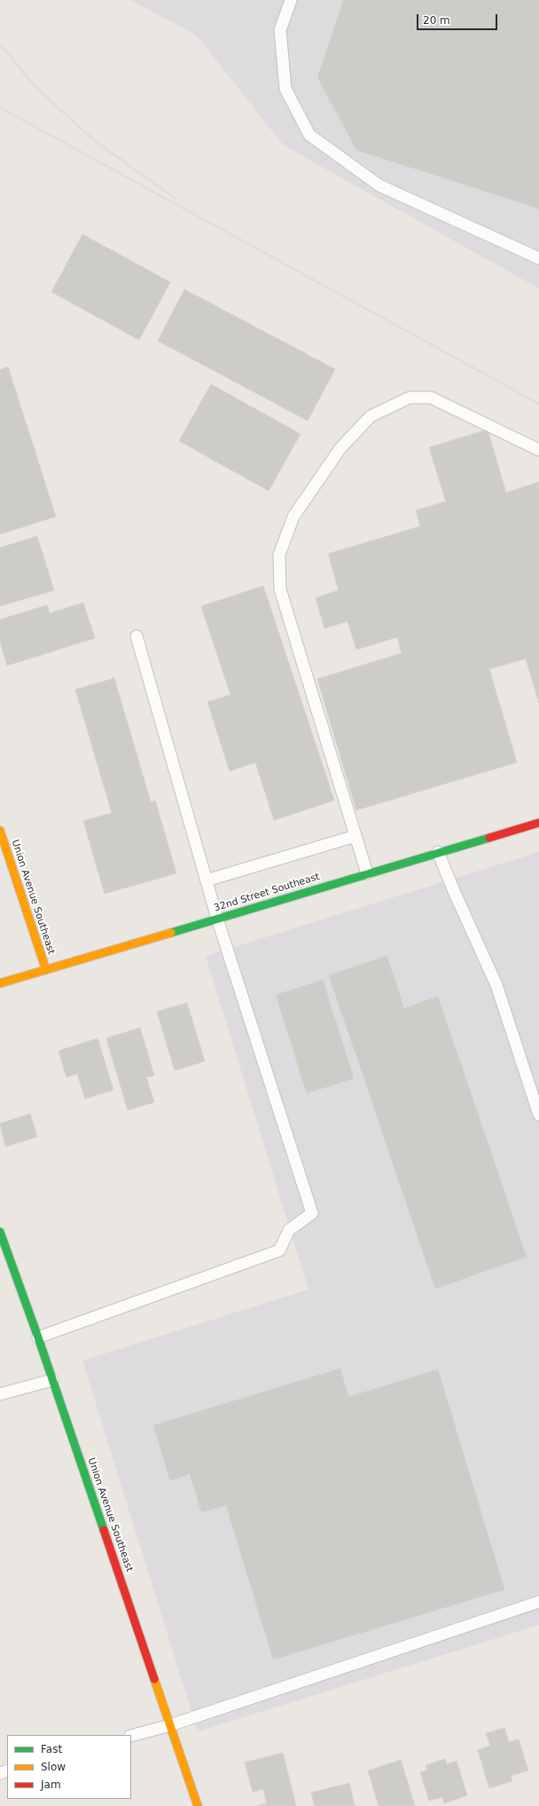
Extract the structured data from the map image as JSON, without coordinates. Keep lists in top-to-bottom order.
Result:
{
  "streets": {
    "street": ["32nd Street Southeast", "Union Avenue Southeast"]
  },
  "crossings": [
    ["32nd Street Southeast", "Union Avenue Southeast"]
  ],
  "legend": ["Fast", "Slow", "Jam"],
  "scale_bar": "20 m"
}
